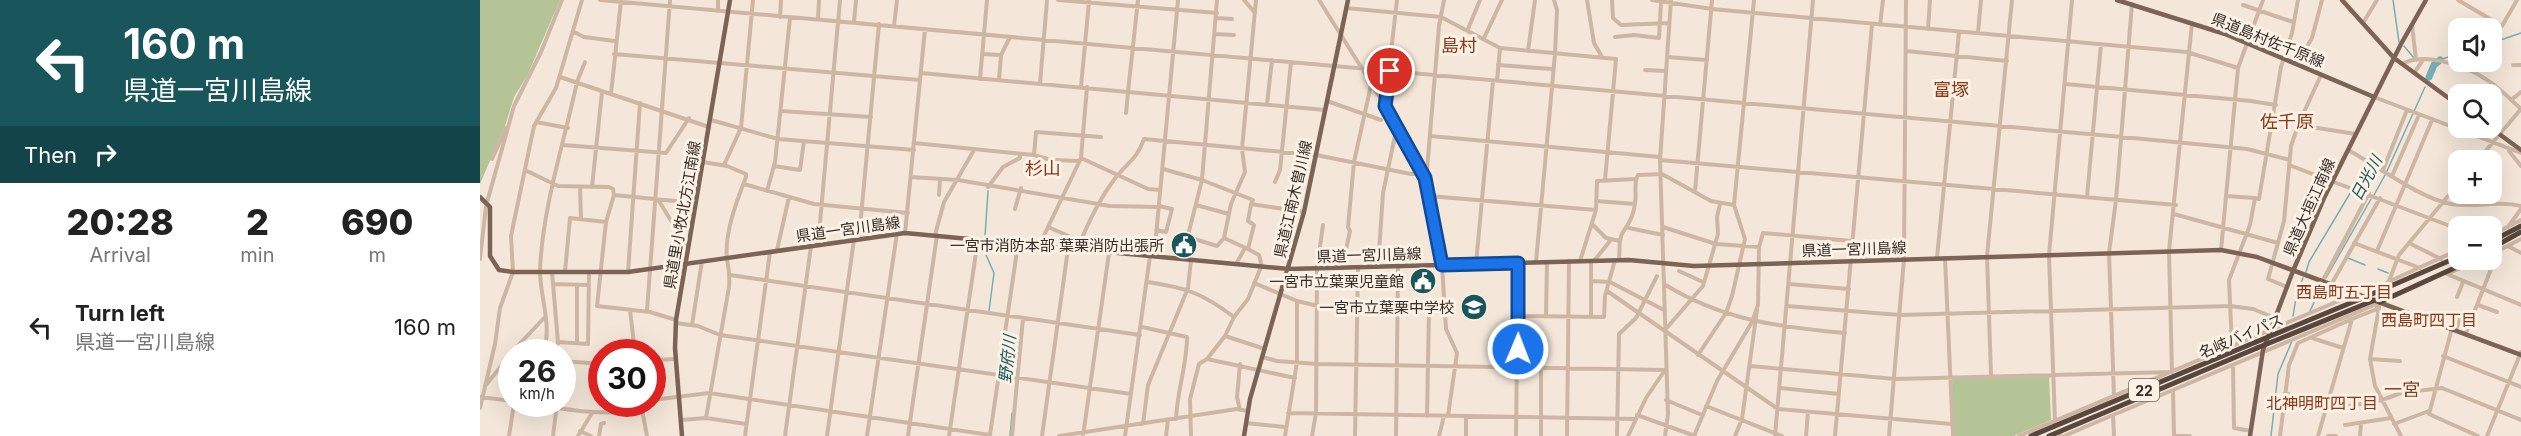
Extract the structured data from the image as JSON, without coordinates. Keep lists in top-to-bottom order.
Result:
{
  "streets": {
    "highway": ["名岐バイパス", "22"],
    "main road": [
      "県道島村佐千原線",
      "県道江南木曽川線",
      "県道大垣江南線",
      "県道里小牧北方江南線",
      "県道一宮川島線"
    ]
  },
  "crossings": [
    ["県道島村佐千原線", "県道大垣江南線"],
    ["県道江南木曽川線", "県道一宮川島線"],
    ["県道大垣江南線", "県道一宮川島線"],
    ["県道里小牧北方江南線", "県道一宮川島線"],
    ["県道一宮川島線", "名岐バイパス"]
  ],
  "districts": [
    "島村",
    "富塚",
    "佐千原",
    "杉山",
    "西島町五丁目",
    "西島町四丁目",
    "一宮",
    "北神明町四丁目"
  ],
  "water": ["日光川", "野府川"],
  "places": {
    "public building": ["一宮市消防本部 葉栗消防出張所", "一宮市立葉栗児童館"],
    "school or university": ["一宮市立葉栗中学校"]
  },
  "page": {
    "turn": ["160 m", "県道一宮川島線"],
    "map_buttons": ["+", "−"],
    "then": "Then",
    "eta": [
      "20:28",
      "Arrival",
      "2",
      "min",
      "690",
      "m"
    ],
    "list": [
      {
        "name": "Turn left",
        "note": "県道一宮川島線",
        "value": "160 m"
      }
    ],
    "speed": "26 km/h",
    "limit": "30"
  }
}
